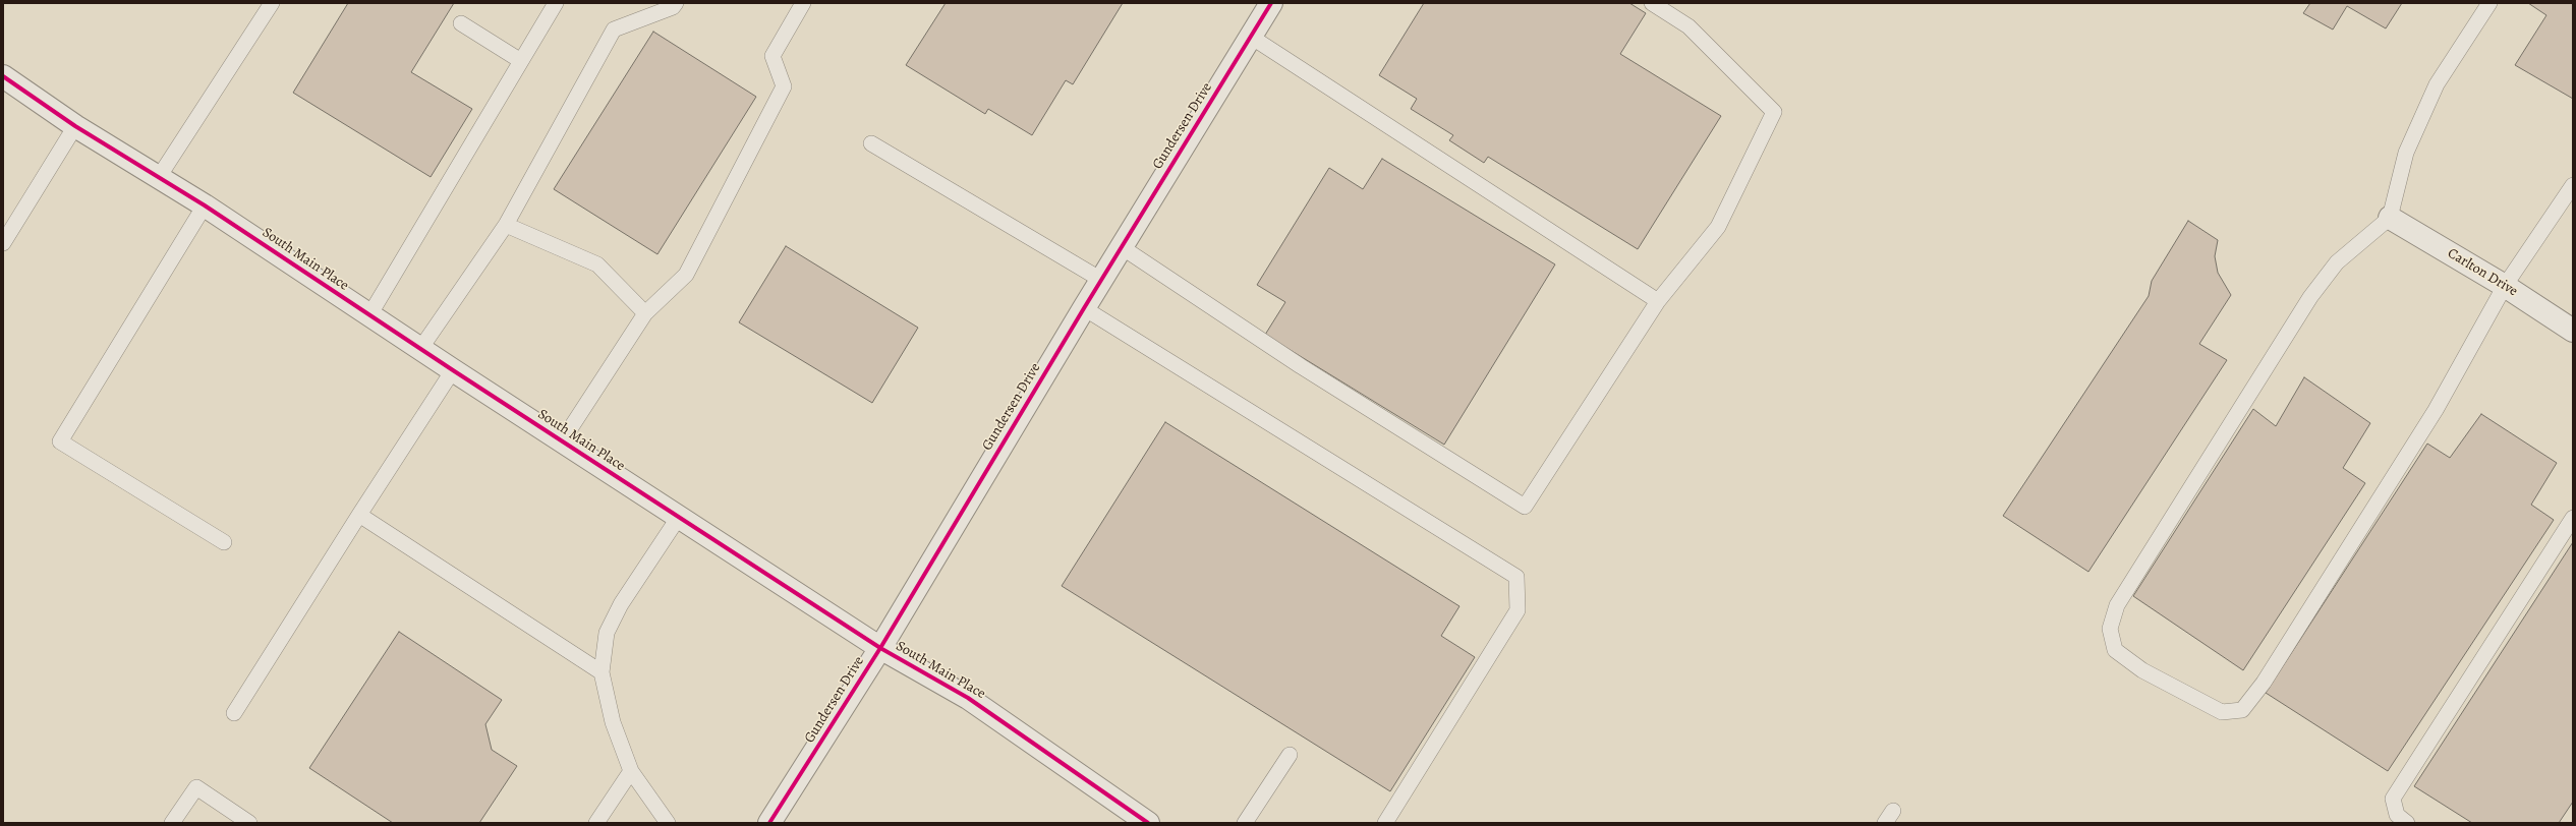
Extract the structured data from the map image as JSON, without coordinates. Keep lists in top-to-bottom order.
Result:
{
  "streets": {
    "street": ["Gundersen Drive", "South Main Place", "Carlton Drive"]
  },
  "crossings": [
    ["Gundersen Drive", "South Main Place"]
  ]
}
